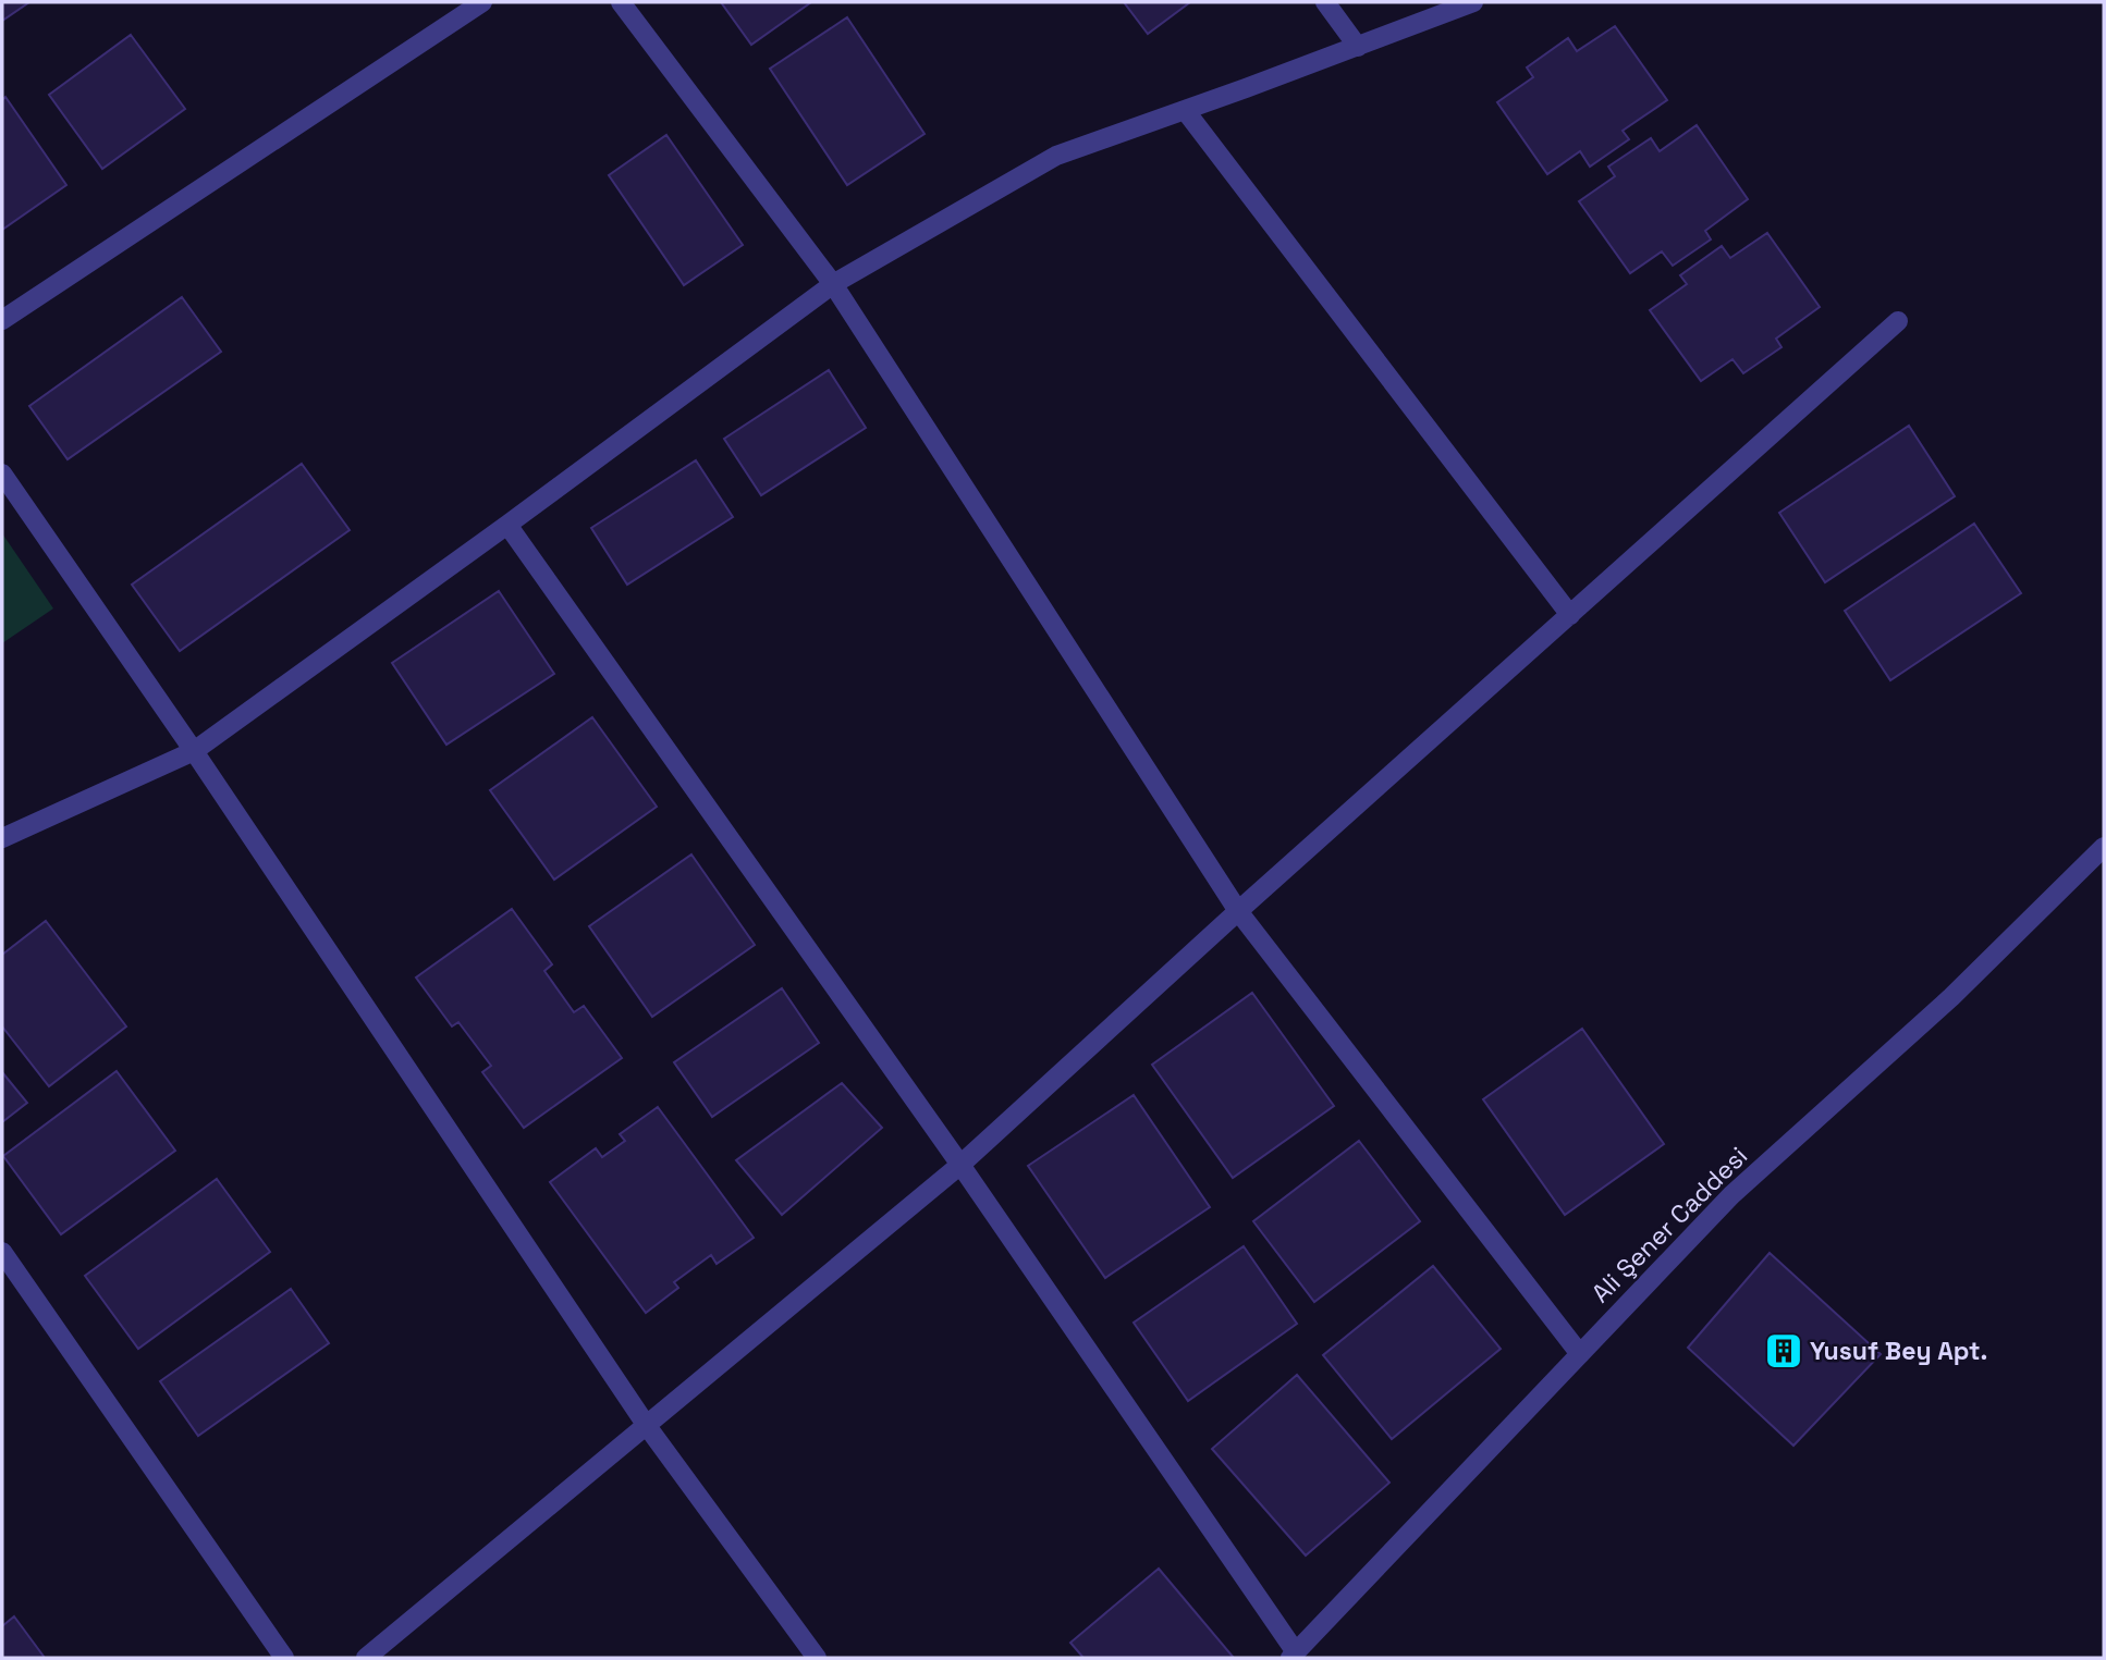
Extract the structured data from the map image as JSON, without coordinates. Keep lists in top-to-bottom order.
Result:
{
  "streets": {
    "street": ["Ali Şener Caddesi"]
  },
  "places": {
    "building": ["Yusuf Bey Apt."]
  }
}
